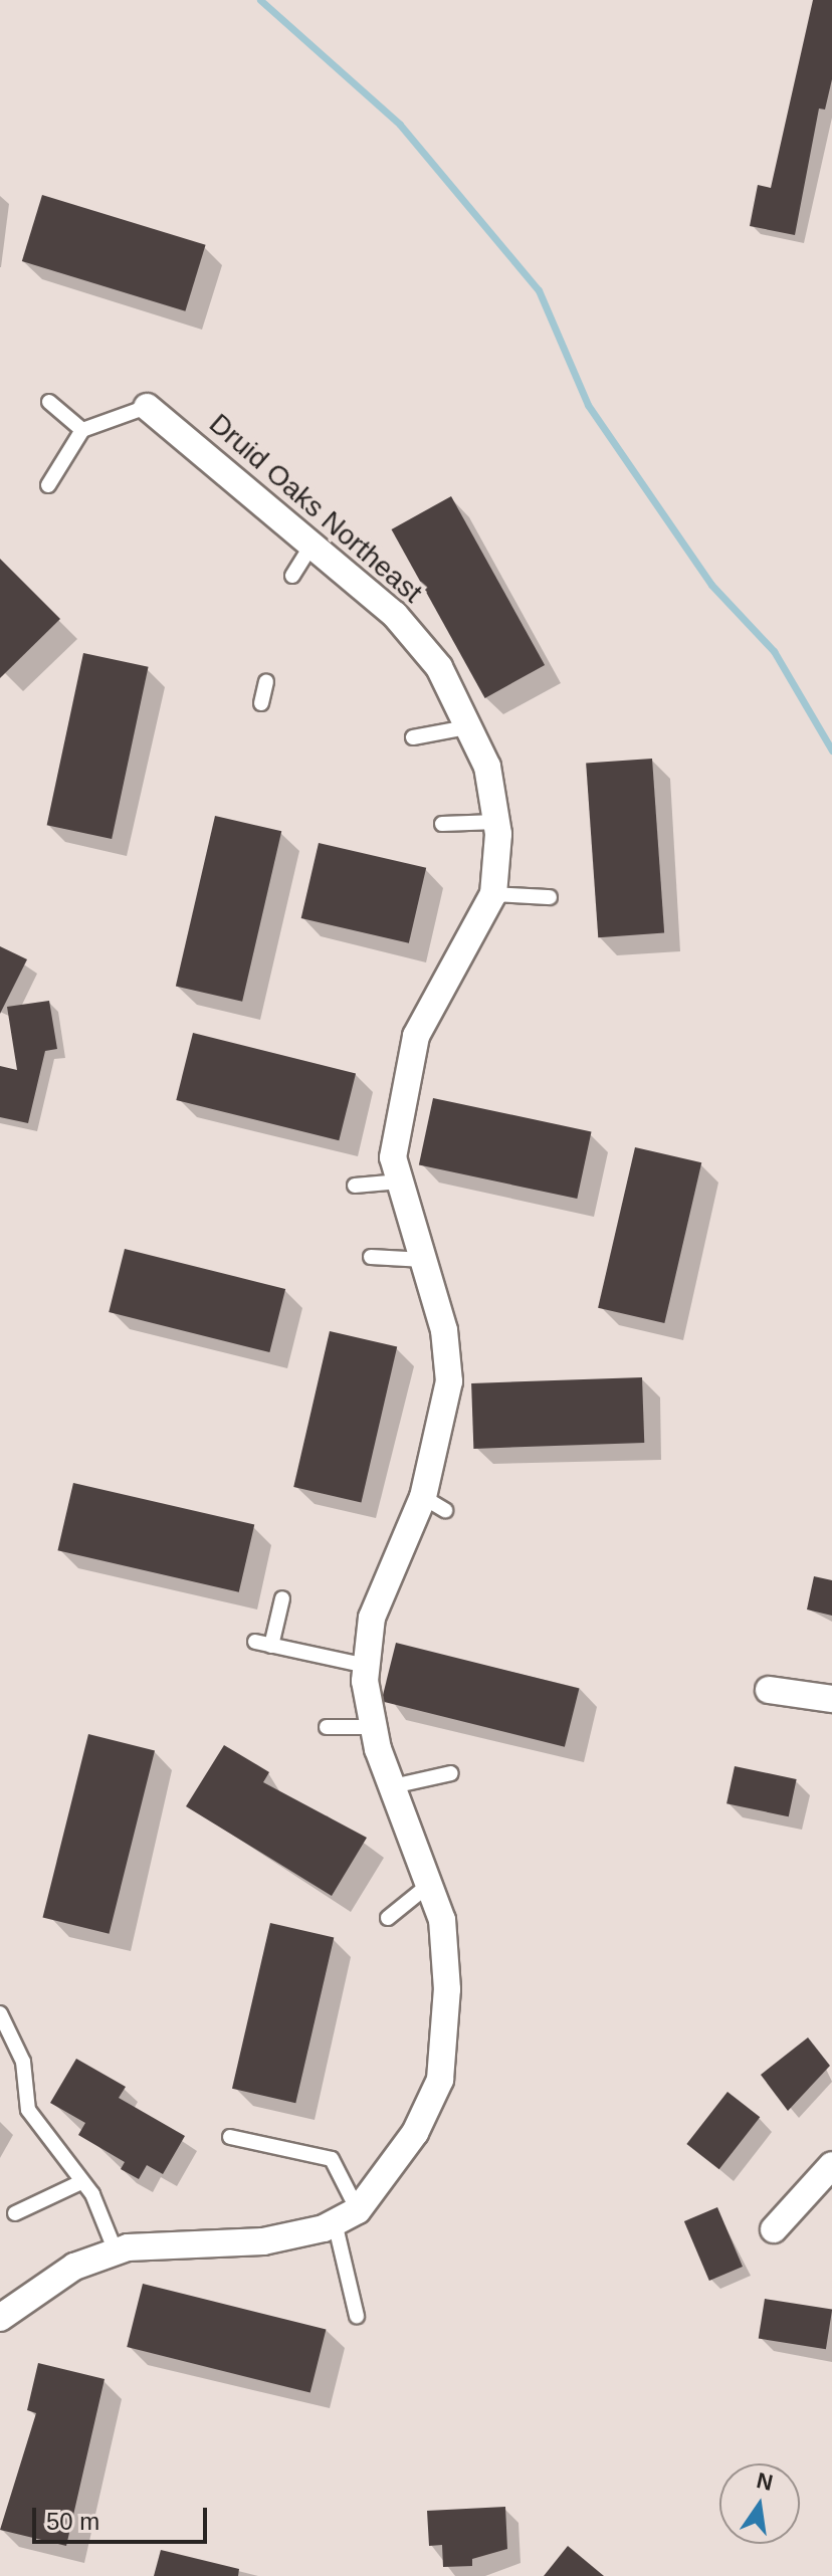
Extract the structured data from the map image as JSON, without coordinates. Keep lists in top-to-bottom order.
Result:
{
  "streets": {
    "street": ["Druid Oaks Northeast"]
  },
  "scale_bar": "50 m",
  "north": "top"
}
